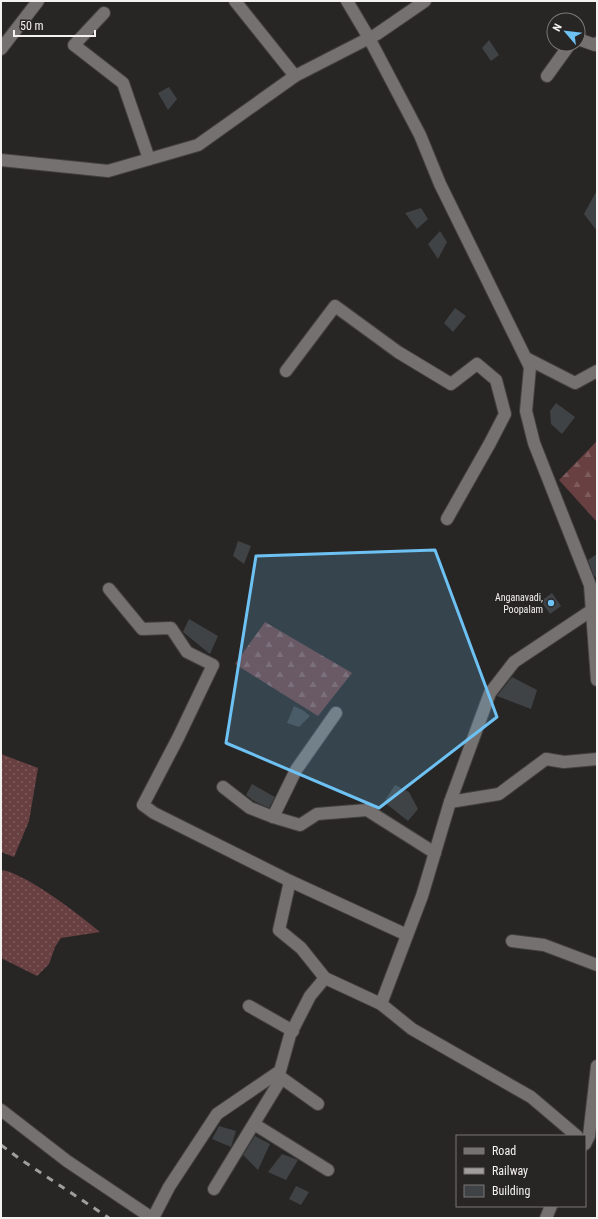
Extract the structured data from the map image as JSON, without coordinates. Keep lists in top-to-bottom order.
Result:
{
  "places": ["Anganavadi, Poopalam"],
  "legend": ["Road", "Railway", "Building"],
  "scale_bar": "50 m",
  "north": "top left"
}
